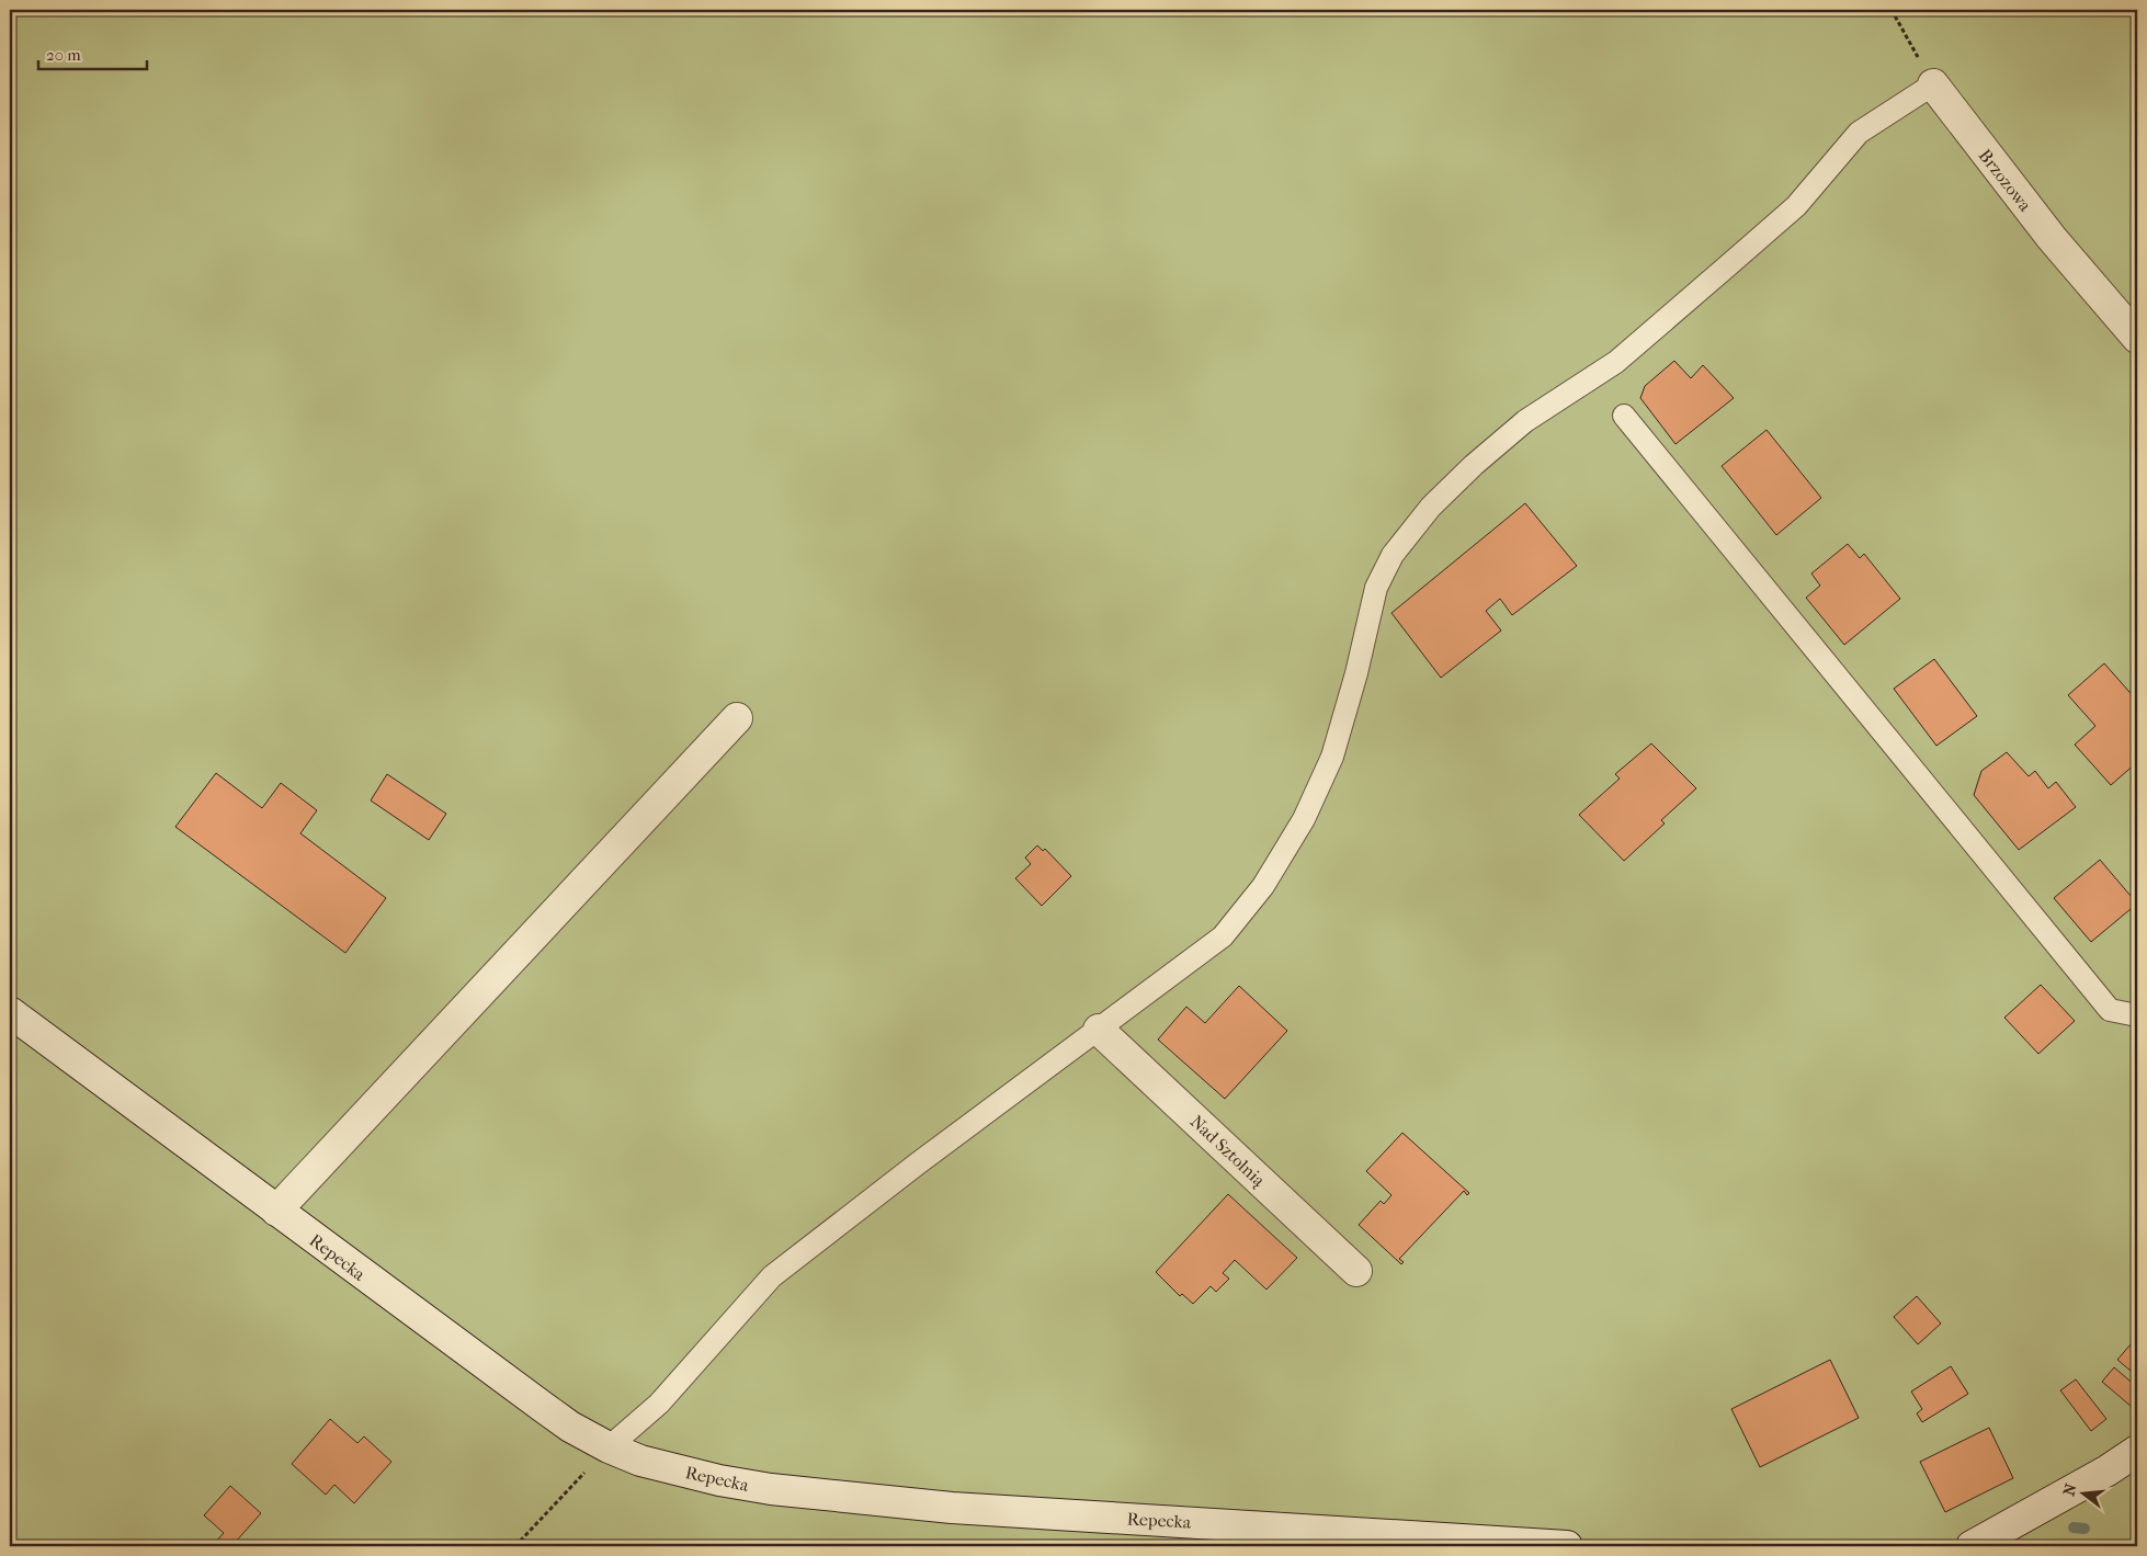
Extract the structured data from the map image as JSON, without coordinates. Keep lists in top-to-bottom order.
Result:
{
  "streets": {
    "street": ["Brzozowa", "Nad Sztolnią", "Repecka"]
  },
  "scale_bar": "20 m",
  "north": "left"
}
